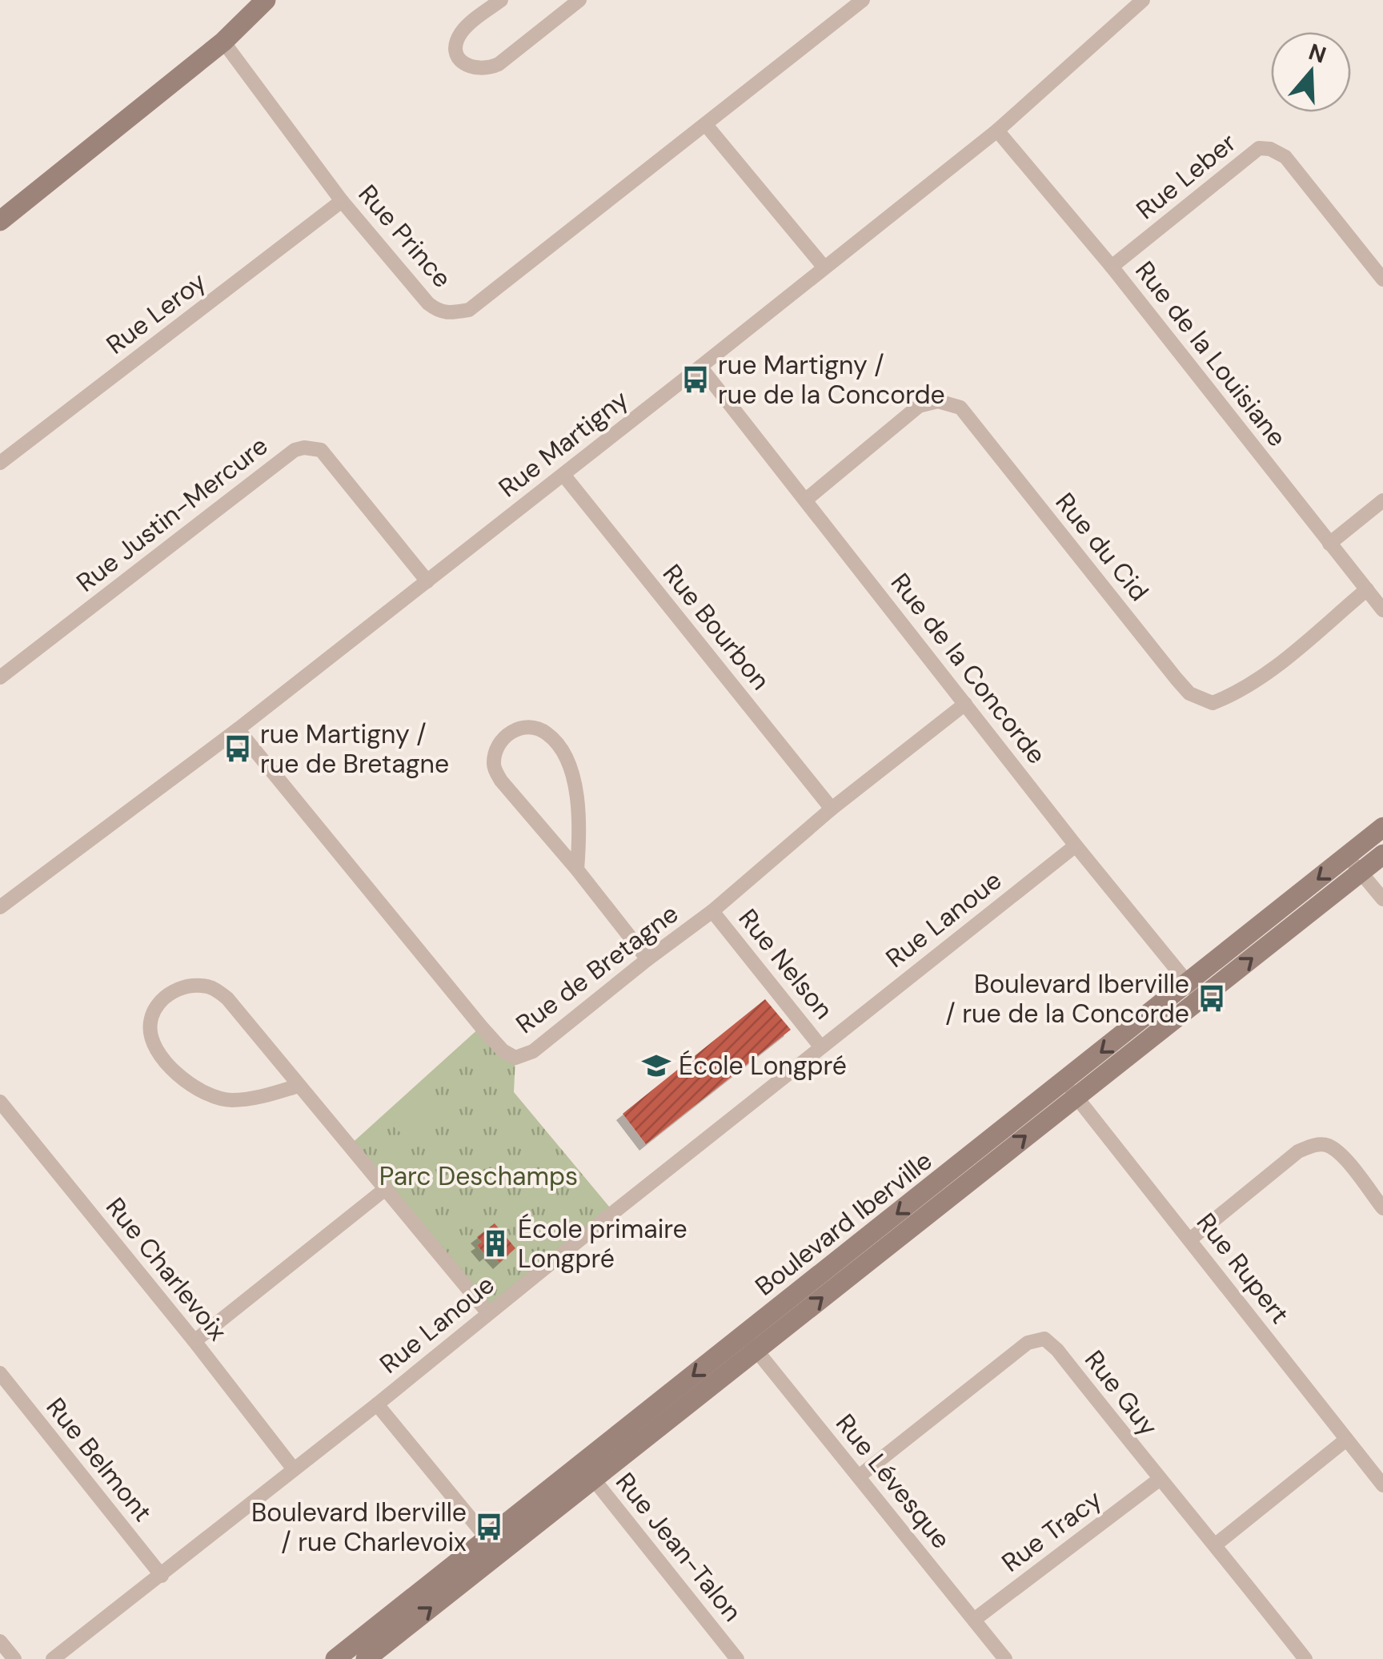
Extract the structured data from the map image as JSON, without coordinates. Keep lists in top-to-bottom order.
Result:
{
  "streets": {
    "street": [
      "Rue Leber",
      "Rue Prince",
      "Rue Leroy",
      "Rue de la Louisiane",
      "Rue Martigny",
      "Rue Justin-Mercure",
      "Rue du Cid",
      "Rue Bourbon",
      "Rue de la Concorde",
      "Rue Lanoue",
      "Rue Nelson",
      "Rue de Bretagne",
      "Boulevard Iberville",
      "Rue Rupert",
      "Rue Charlevoix",
      "Rue Guy",
      "Rue Belmont",
      "Rue Lévesque",
      "Rue Tracy",
      "Rue Jean-Talon"
    ]
  },
  "crossings": [
    ["Rue Leber", "Rue de la Louisiane"],
    ["Rue Prince", "Rue Leroy"],
    ["Rue de la Louisiane", "Rue Martigny"],
    ["Rue de la Louisiane", "Rue du Cid"],
    ["Rue Martigny", "Rue Justin-Mercure"],
    ["Rue Martigny", "Rue Bourbon"],
    ["Rue Martigny", "Rue de la Concorde"],
    ["Rue Martigny", "Rue de Bretagne"],
    ["Rue du Cid", "Rue de la Concorde"],
    ["Rue Bourbon", "Rue de Bretagne"],
    ["Rue de la Concorde", "Rue Lanoue"],
    ["Rue de la Concorde", "Rue de Bretagne"],
    ["Rue de la Concorde", "Boulevard Iberville"],
    ["Rue Lanoue", "Rue Nelson"],
    ["Rue Lanoue", "Rue Charlevoix"],
    ["Rue Lanoue", "Rue Belmont"],
    ["Rue Nelson", "Rue de Bretagne"],
    ["Boulevard Iberville", "Rue Rupert"],
    ["Boulevard Iberville", "Rue Lévesque"],
    ["Boulevard Iberville", "Rue Jean-Talon"],
    ["Rue Guy", "Rue Lévesque"],
    ["Rue Guy", "Rue Tracy"],
    ["Rue Lévesque", "Rue Tracy"]
  ],
  "parks": ["Parc Deschamps"],
  "places": {
    "bus stop": [
      "rue Martigny / rue de la Concorde",
      "rue Martigny / rue de Bretagne",
      "Boulevard Iberville / rue de la Concorde",
      "Boulevard Iberville / rue Charlevoix"
    ],
    "school or university": ["École Longpré"],
    "building": ["École primaire Longpré"]
  },
  "north": "top"
}
